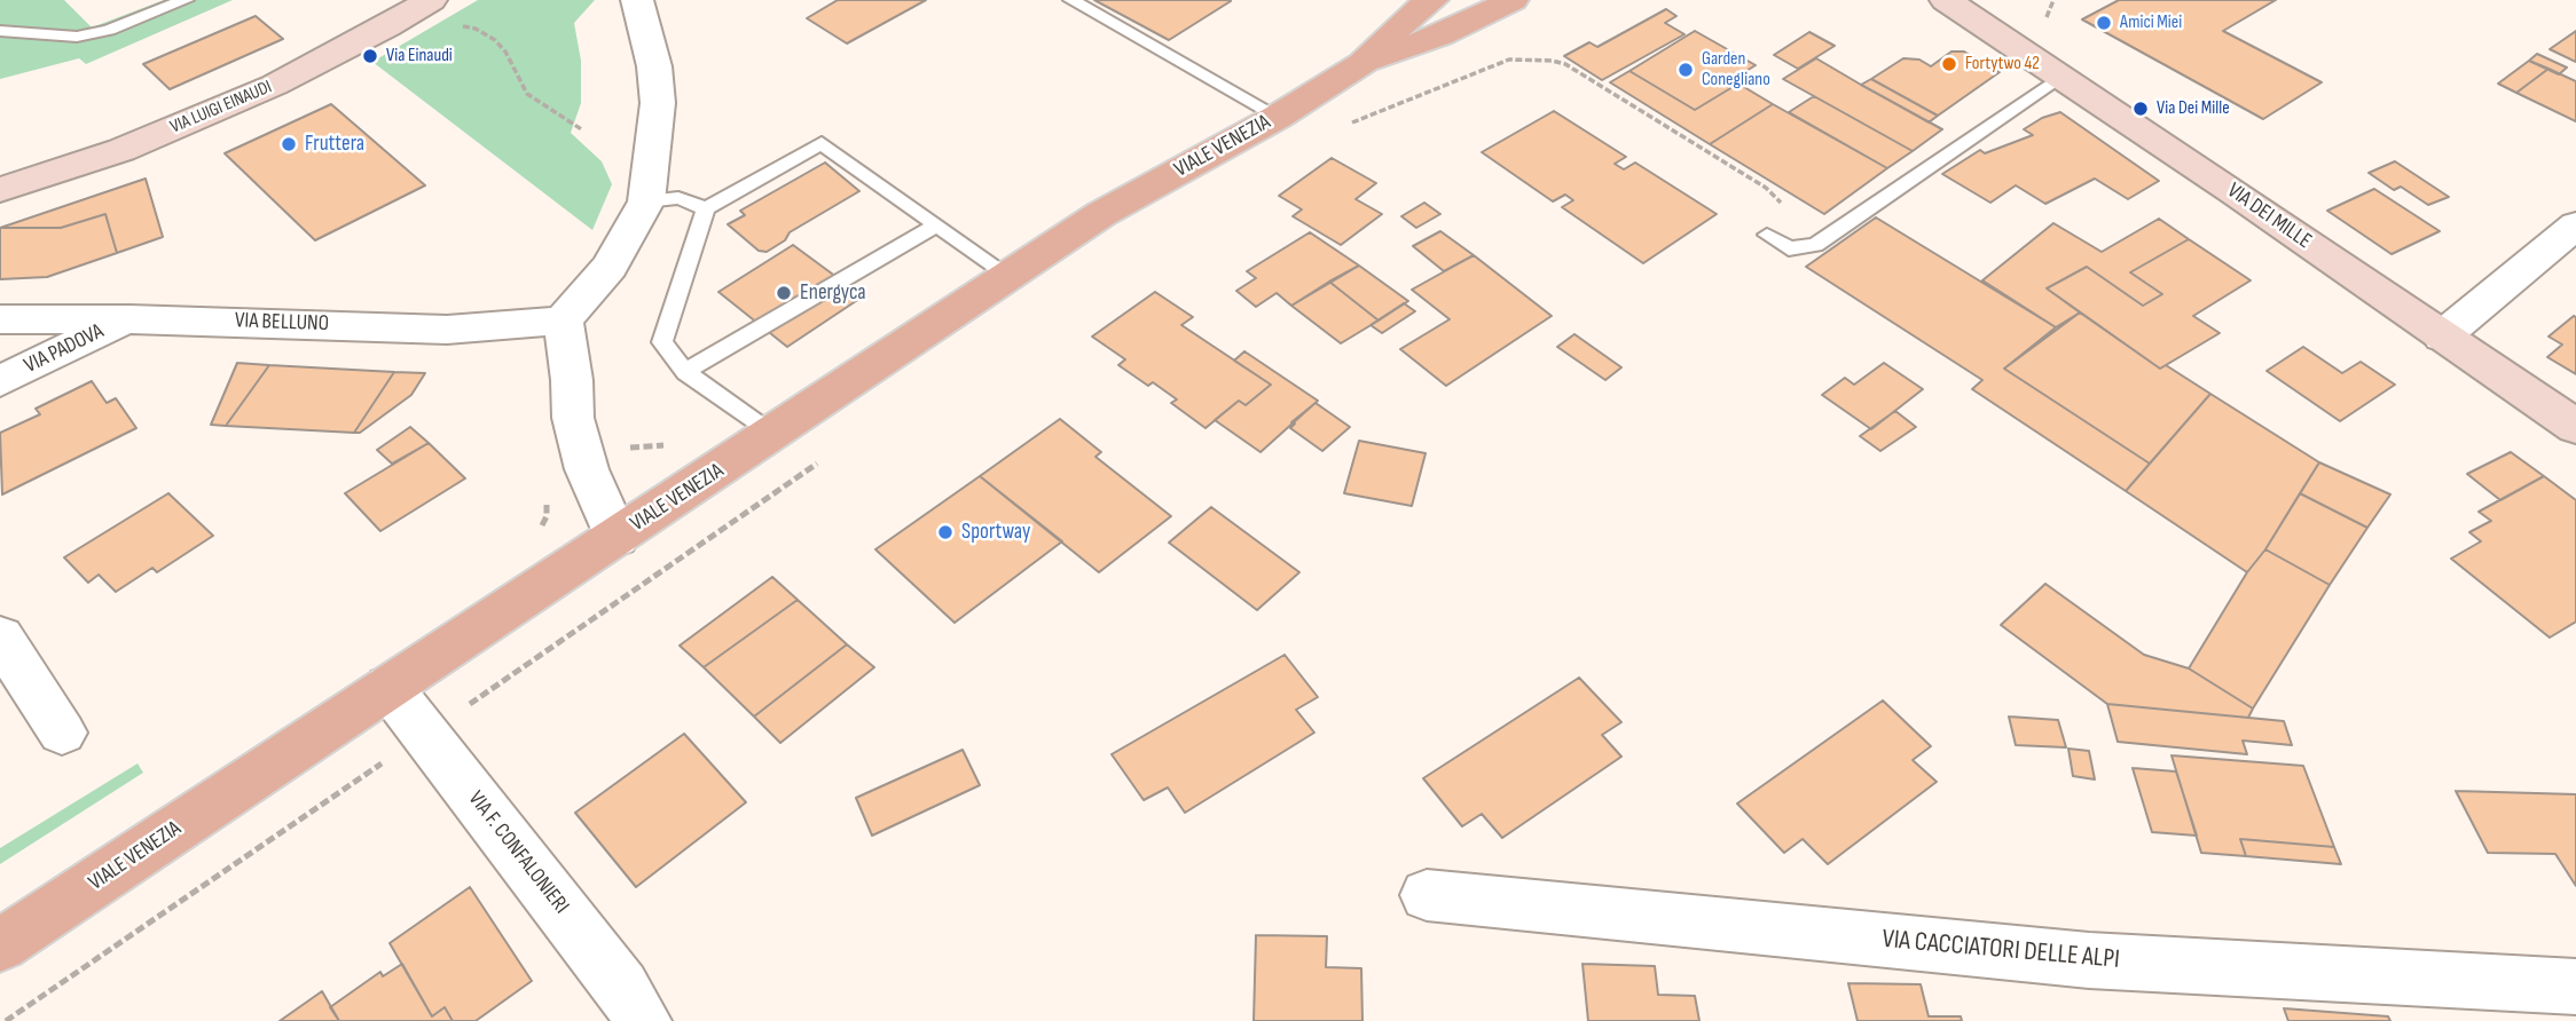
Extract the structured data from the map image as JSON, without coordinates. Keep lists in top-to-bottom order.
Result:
{
  "streets": {
    "main road": ["VIALE VENEZIA"],
    "street": [
      "VIA LUIGI EINAUDI",
      "VIA DEI MILLE",
      "VIA BELLUNO",
      "VIA PADOVA",
      "VIA F. CONFALONIERI",
      "VIA CACCIATORI DELLE ALPI"
    ]
  },
  "crossings": [
    ["VIALE VENEZIA", "VIA F. CONFALONIERI"],
    ["VIA BELLUNO", "VIA PADOVA"]
  ],
  "places": [
    "Amici Miei",
    "Via Einaudi",
    "Fortytwo 42",
    "Garden Conegliano",
    "Via Dei Mille",
    "Fruttera",
    "Energyca",
    "Sportway"
  ]
}
